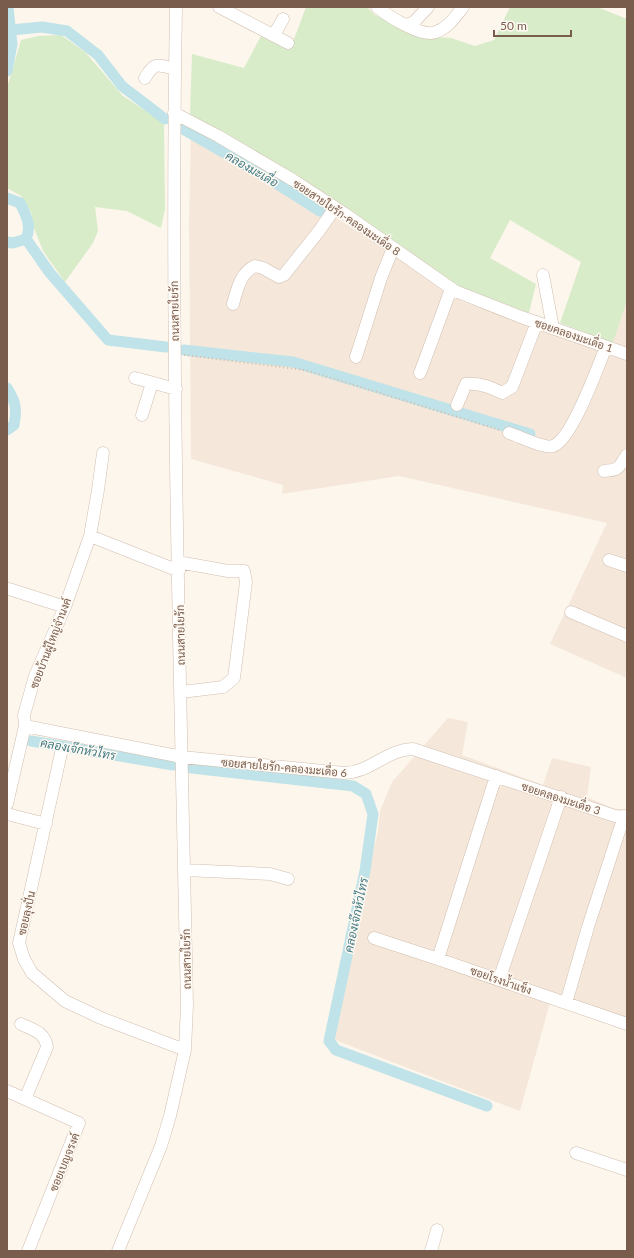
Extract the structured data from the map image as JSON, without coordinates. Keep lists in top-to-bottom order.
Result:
{
  "streets": {
    "street": [
      "ซอยสายใยรัก-คลองมะเดื่อ 8",
      "ถนนสายใยรัก",
      "ซอยคลองมะเดื่อ 1",
      "ซอยบ้านผู้ใหญ่จำนงค์",
      "ซอยสายใยรัก-คลองมะเดื่อ 6",
      "ซอยคลองมะเดื่อ 3",
      "ซอยลุงปั่น",
      "ซอยโรงน้ำแข็ง",
      "ซอยเบญจรงค์"
    ]
  },
  "crossings": [
    ["ซอยสายใยรัก-คลองมะเดื่อ 8", "ถนนสายใยรัก"],
    ["ซอยสายใยรัก-คลองมะเดื่อ 8", "ซอยคลองมะเดื่อ 1"],
    ["ถนนสายใยรัก", "ซอยสายใยรัก-คลองมะเดื่อ 6"],
    ["ถนนสายใยรัก", "ซอยลุงปั่น"],
    ["ซอยสายใยรัก-คลองมะเดื่อ 6", "ซอยคลองมะเดื่อ 3"]
  ],
  "water": ["คลองมะเดื่อ", "คลองเจ๊กหัวไทร"],
  "scale_bar": "50 m"
}
